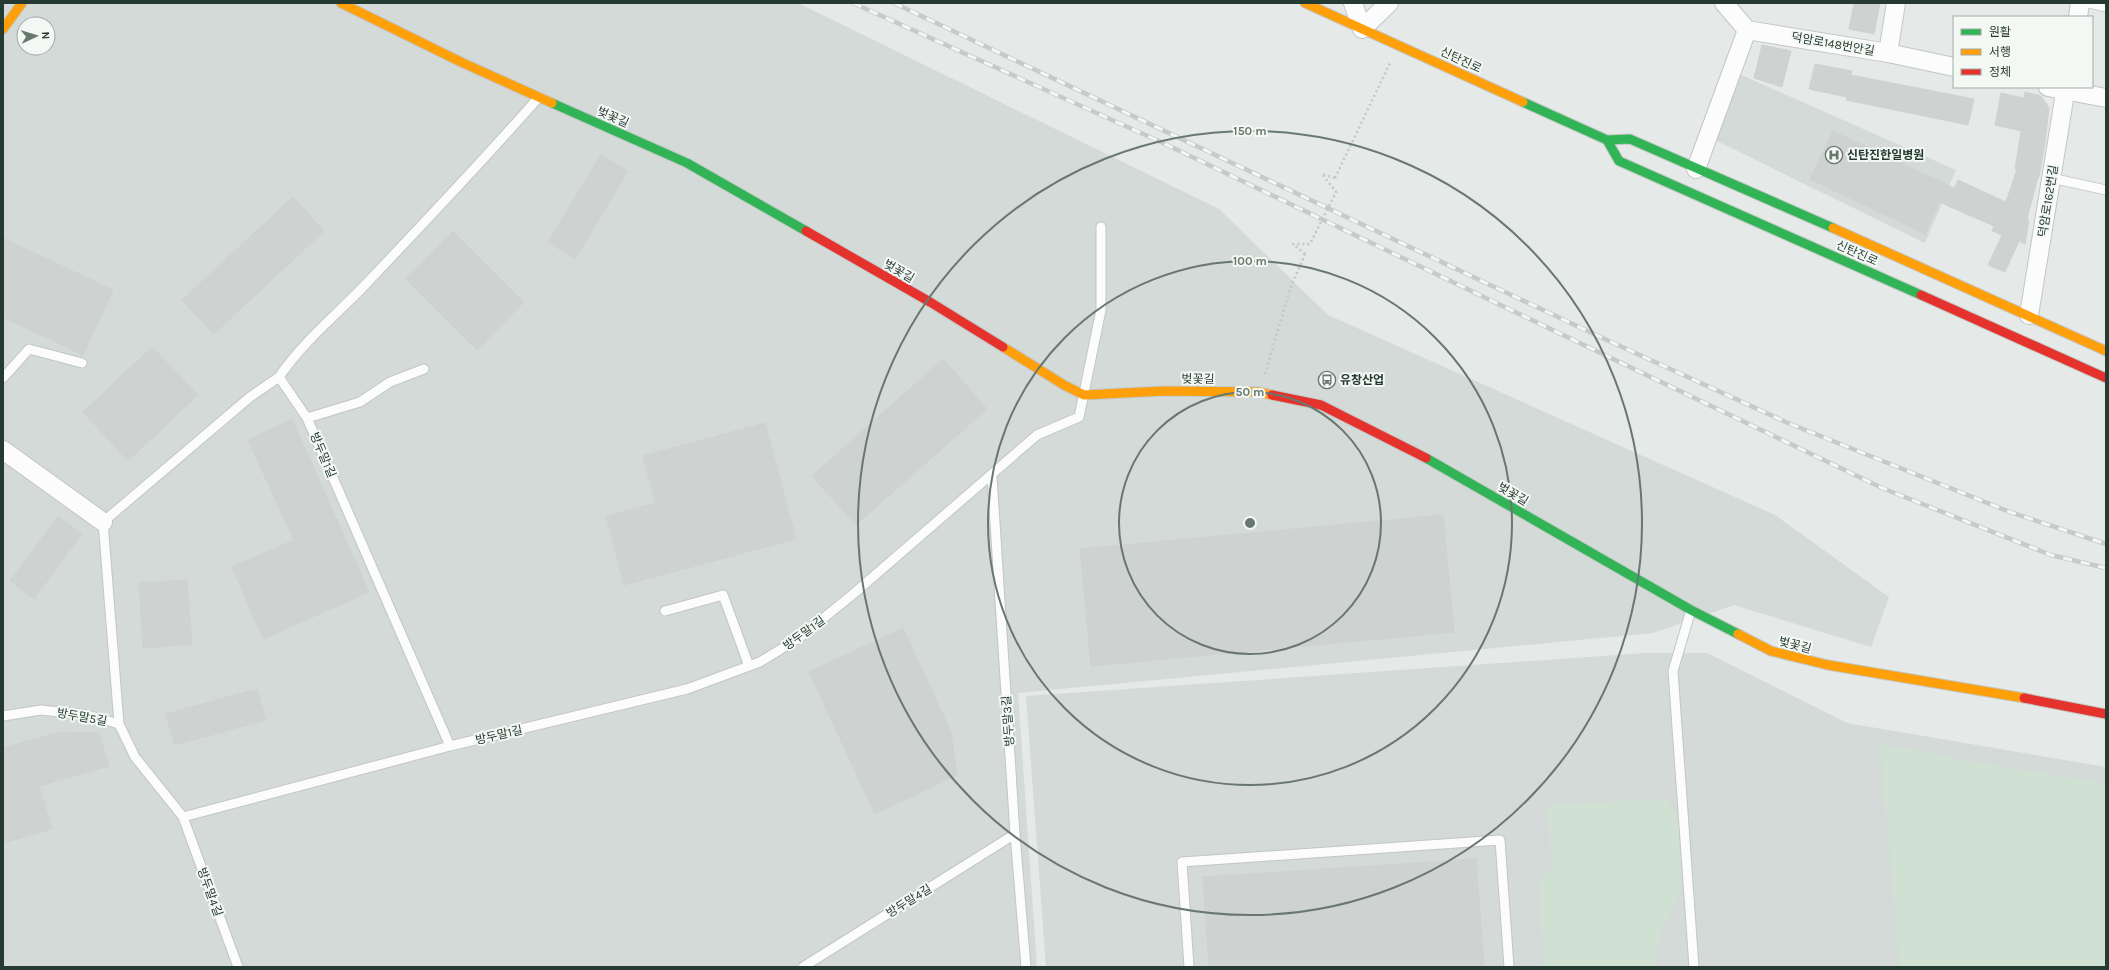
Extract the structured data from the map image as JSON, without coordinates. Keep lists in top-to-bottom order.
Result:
{
  "streets": {
    "street": [
      "덕암로148번안길",
      "신탄진로",
      "벚꽃길",
      "덕암로162번길"
    ],
    "lane": [
      "방두말1길",
      "방두말5길",
      "방두말3길",
      "방두말4길"
    ]
  },
  "crossings": [
    ["신탄진로", "덕암로162번길"],
    ["벚꽃길", "방두말1길"],
    ["방두말1길", "방두말5길"],
    ["방두말1길", "방두말3길"],
    ["방두말1길", "방두말4길"],
    ["방두말5길", "방두말4길"],
    ["방두말3길", "방두말4길"]
  ],
  "places": {
    "hospital": ["신탄진한일병원"],
    "bus stop": ["유창산업"]
  },
  "legend": ["원활", "서행", "정체"],
  "north": "right",
  "rings": ["150 m", "100 m", "50 m"]
}
